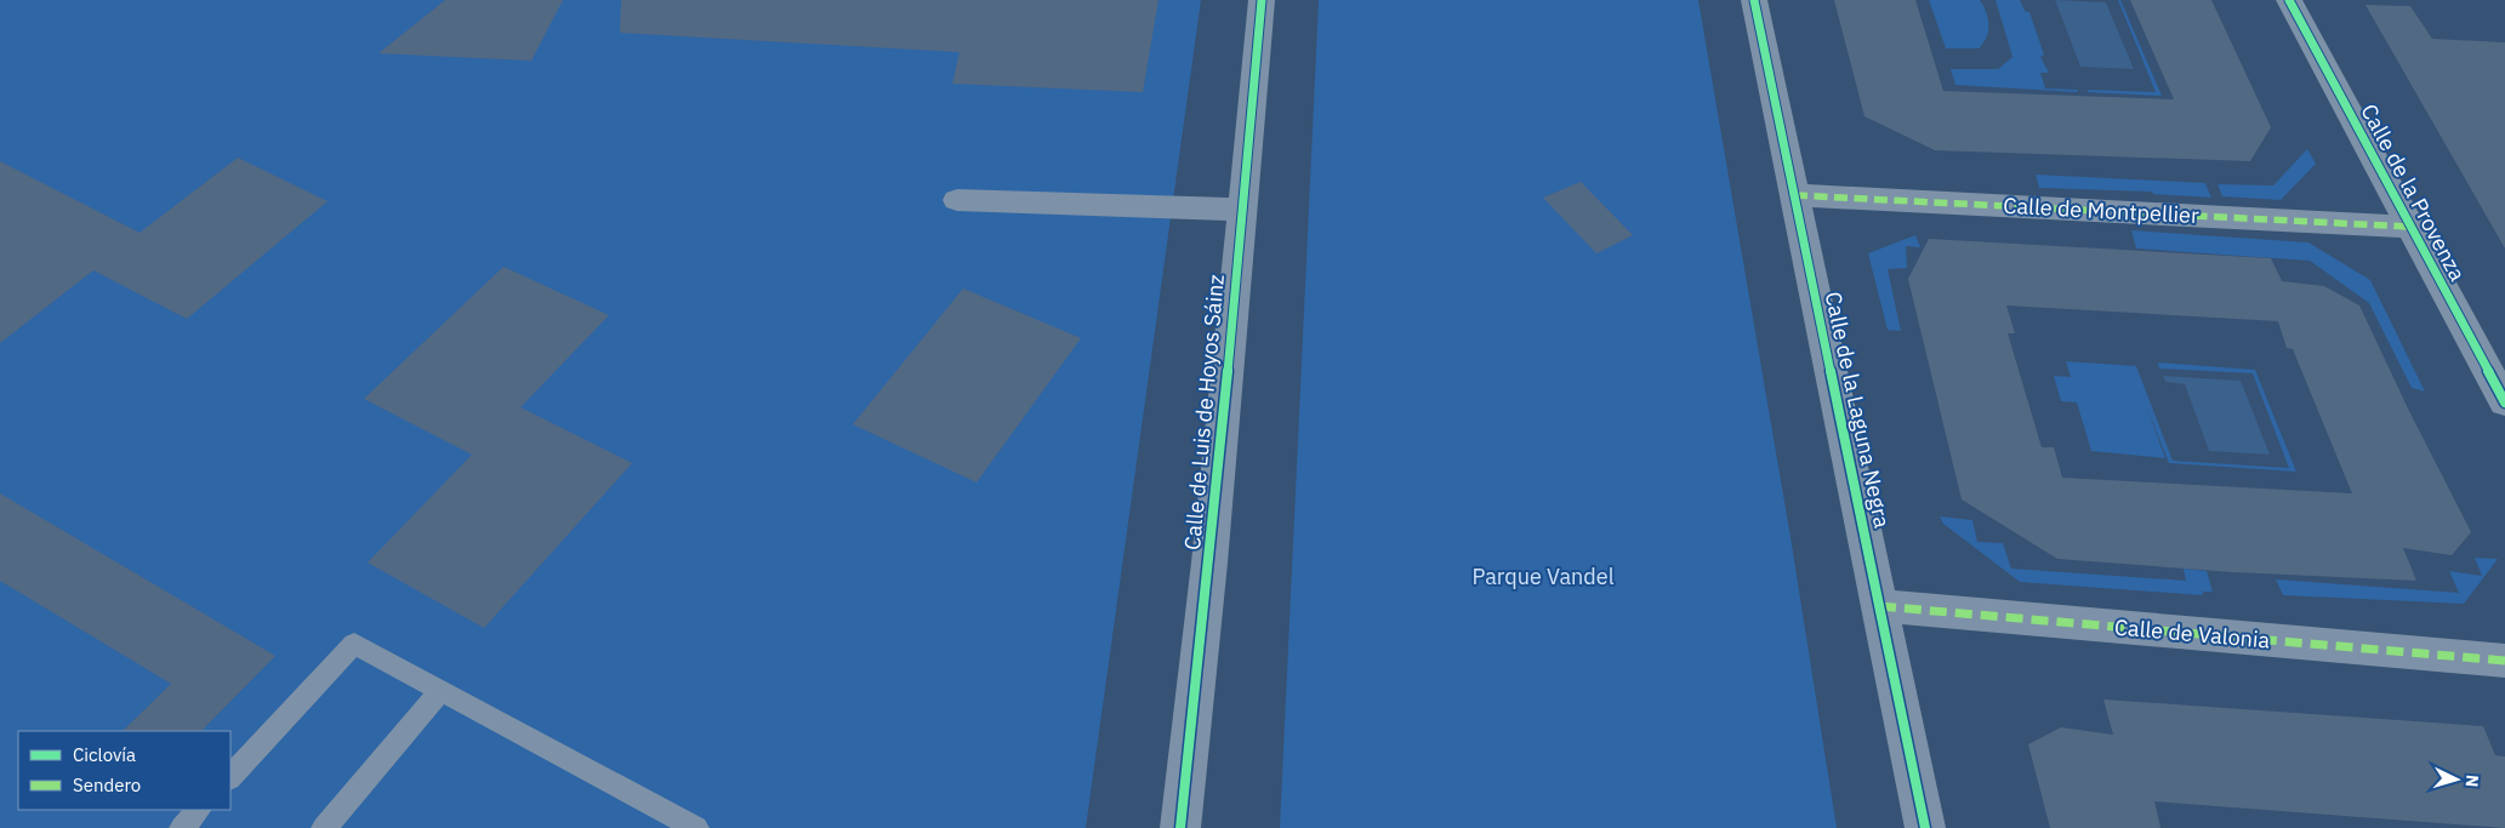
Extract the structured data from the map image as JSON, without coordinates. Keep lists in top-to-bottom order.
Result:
{
  "streets": {
    "street": [
      "Calle de la Provenza",
      "Calle de Montpellier",
      "Calle de la Laguna Negra",
      "Calle de Luis de Hoyos Sáinz",
      "Calle de Valonia"
    ]
  },
  "crossings": [
    ["Calle de la Provenza", "Calle de Montpellier"],
    ["Calle de Montpellier", "Calle de la Laguna Negra"],
    ["Calle de la Laguna Negra", "Calle de Valonia"]
  ],
  "parks": ["Parque Vandel"],
  "legend": ["Ciclovía", "Sendero"],
  "north": "right"
}
